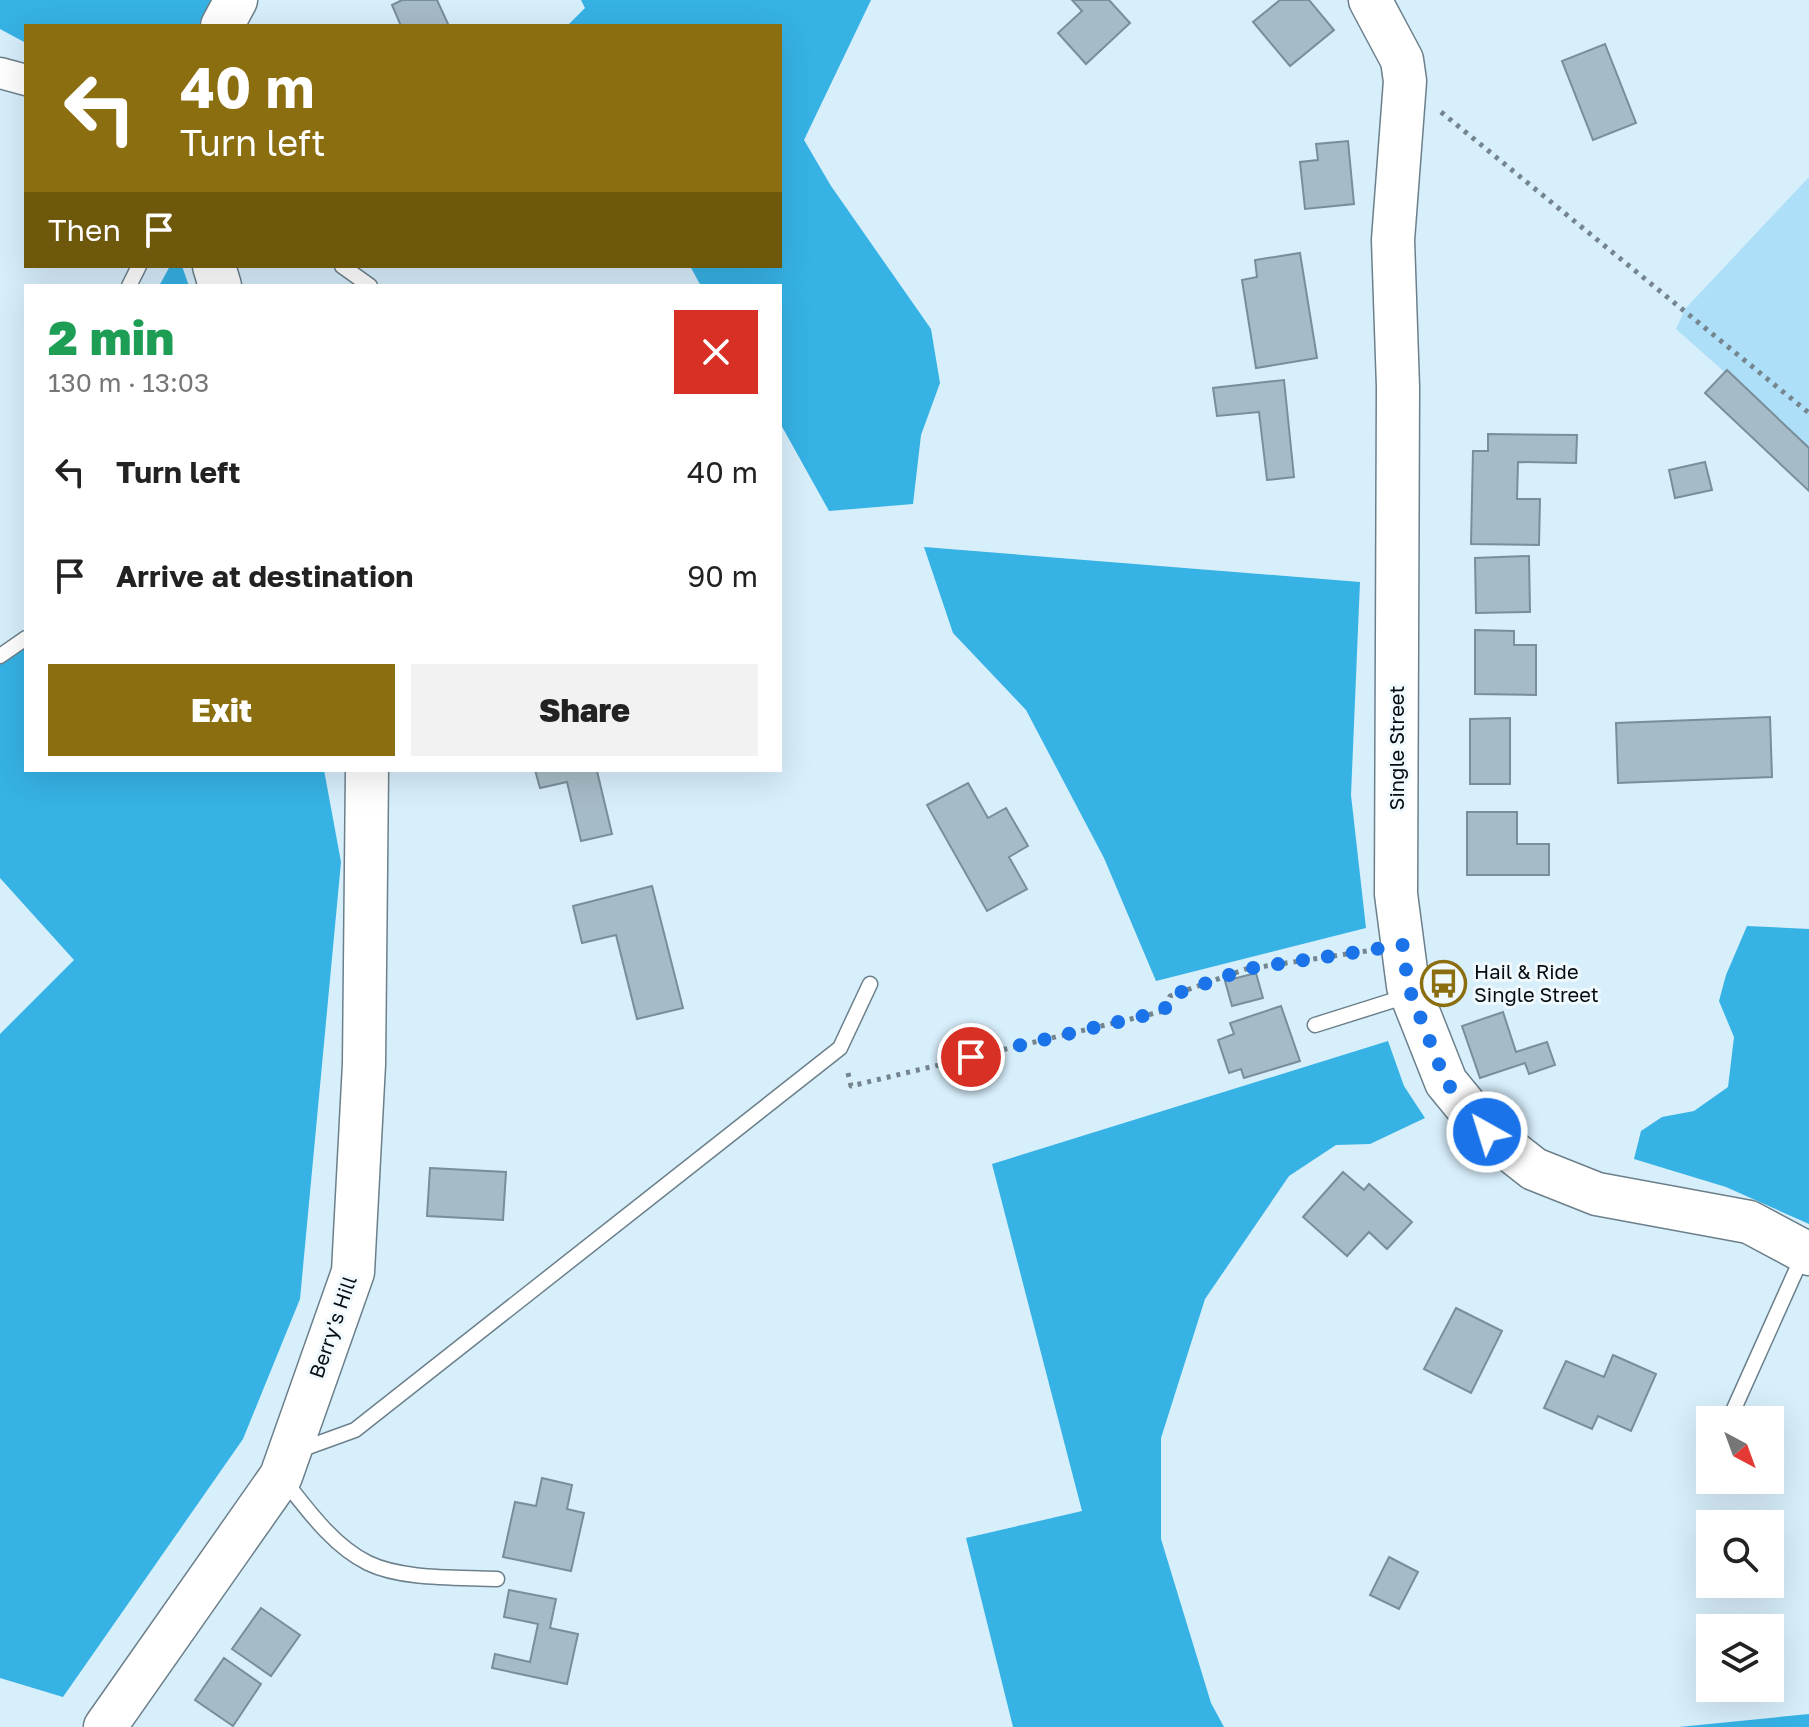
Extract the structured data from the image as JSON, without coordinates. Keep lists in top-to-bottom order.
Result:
{
  "streets": {
    "street": ["Single Street", "Berry's Hill"]
  },
  "places": {
    "bus stop": ["Hail & Ride Single Street"]
  },
  "north": "bottom right",
  "page": {
    "turn": ["40 m", "Turn left"],
    "then": "Then",
    "heading": ["2 min", "130 m · 13:03"],
    "list": [
      {
        "name": "Turn left",
        "value": "40 m"
      },
      {
        "name": "Arrive at destination",
        "value": "90 m"
      }
    ],
    "buttons": ["Exit", "Share"]
  }
}
